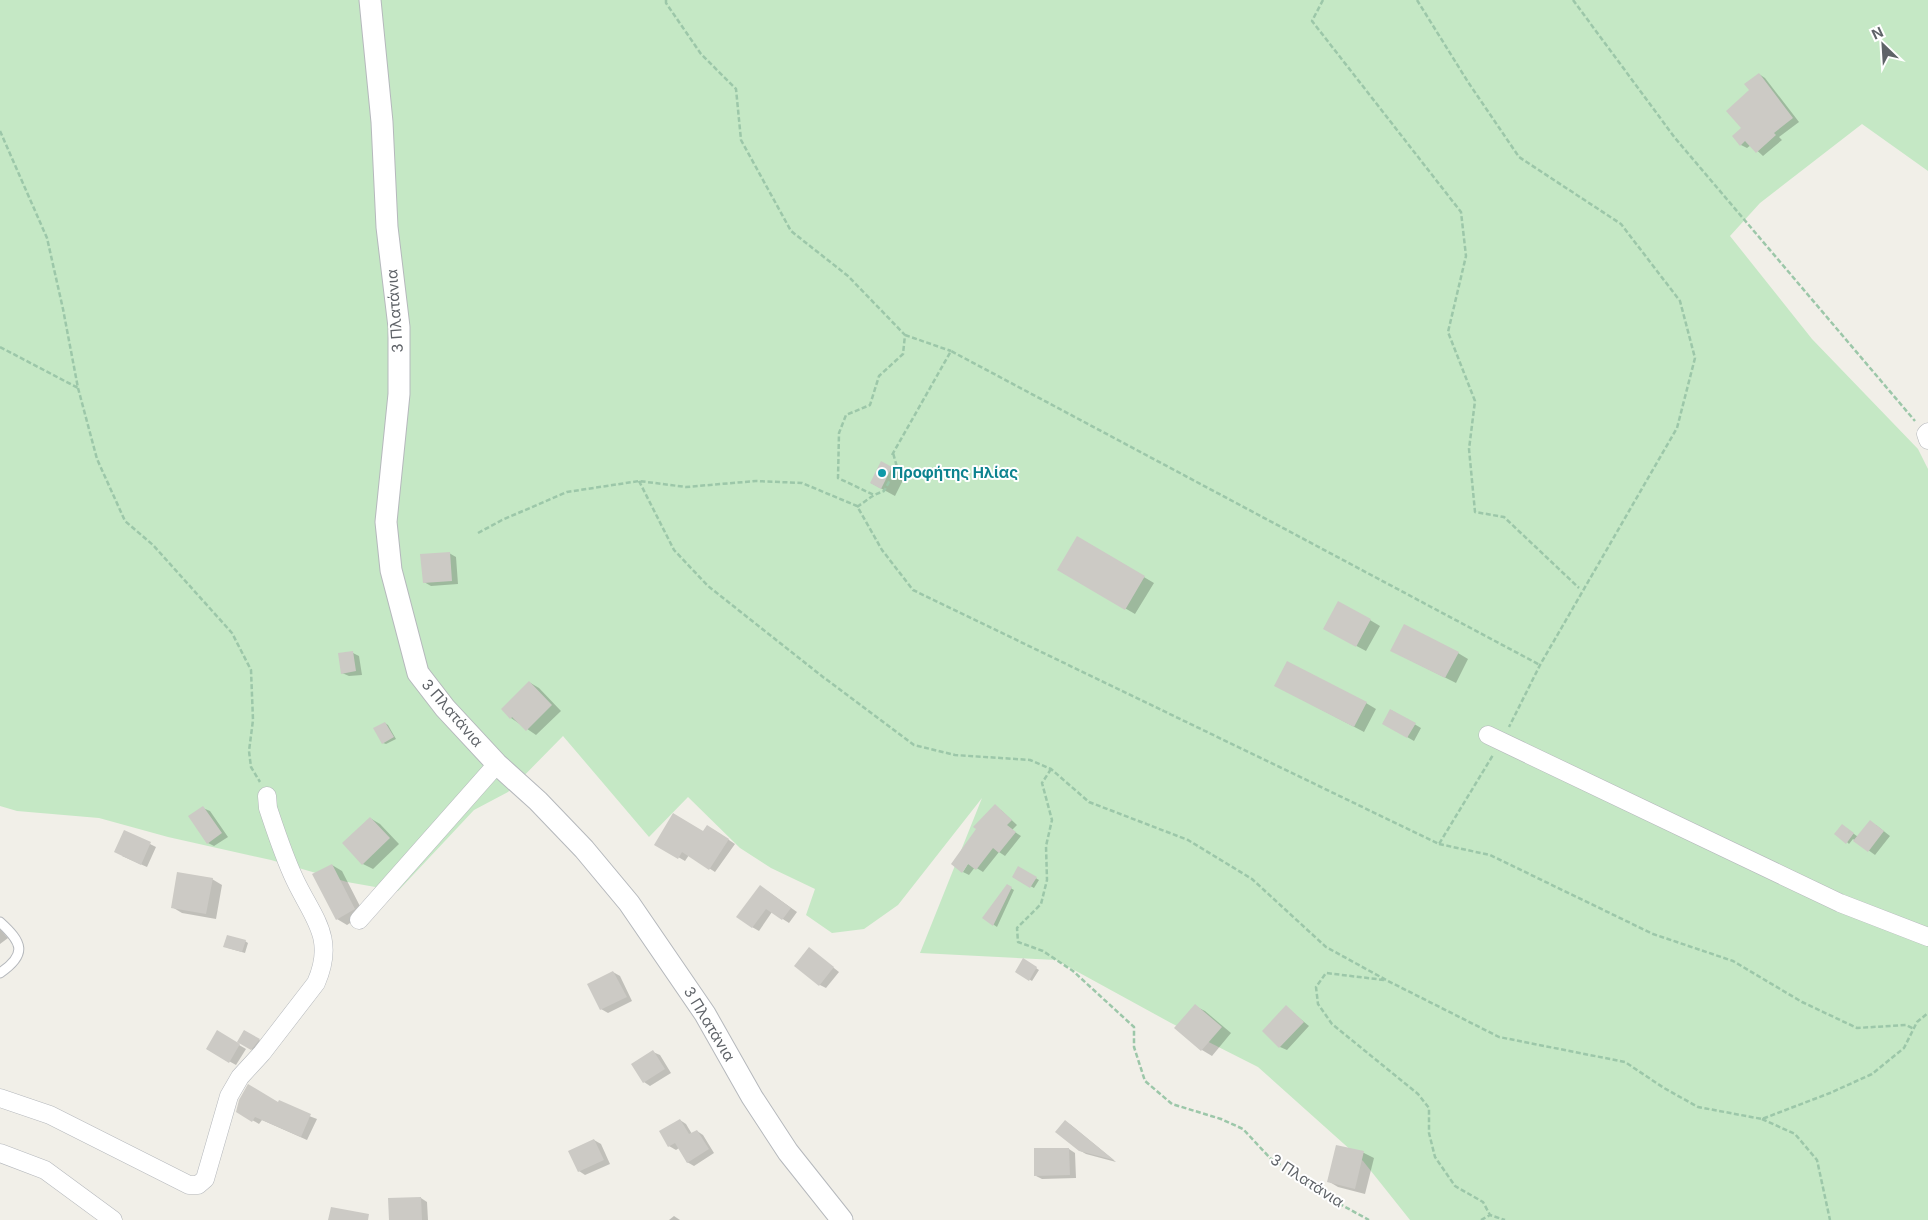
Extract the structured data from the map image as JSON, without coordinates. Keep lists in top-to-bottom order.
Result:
{
  "streets": {
    "street": ["3 Πλατάνια"]
  },
  "places": ["Προφήτης Ηλίας"],
  "north": "top left"
}
